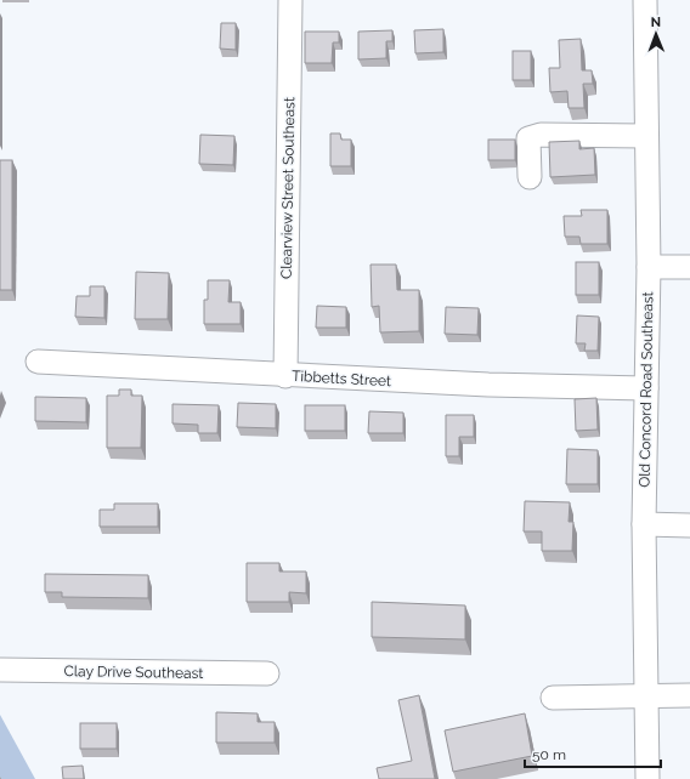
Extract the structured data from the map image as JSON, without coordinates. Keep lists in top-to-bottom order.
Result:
{
  "streets": {
    "street": [
      "Clearview Street Southeast",
      "Tibbetts Street",
      "Old Concord Road Southeast",
      "Clay Drive Southeast"
    ]
  },
  "crossings": [
    ["Clearview Street Southeast", "Tibbetts Street"],
    ["Tibbetts Street", "Old Concord Road Southeast"]
  ],
  "scale_bar": "50 m",
  "north": "top"
}
